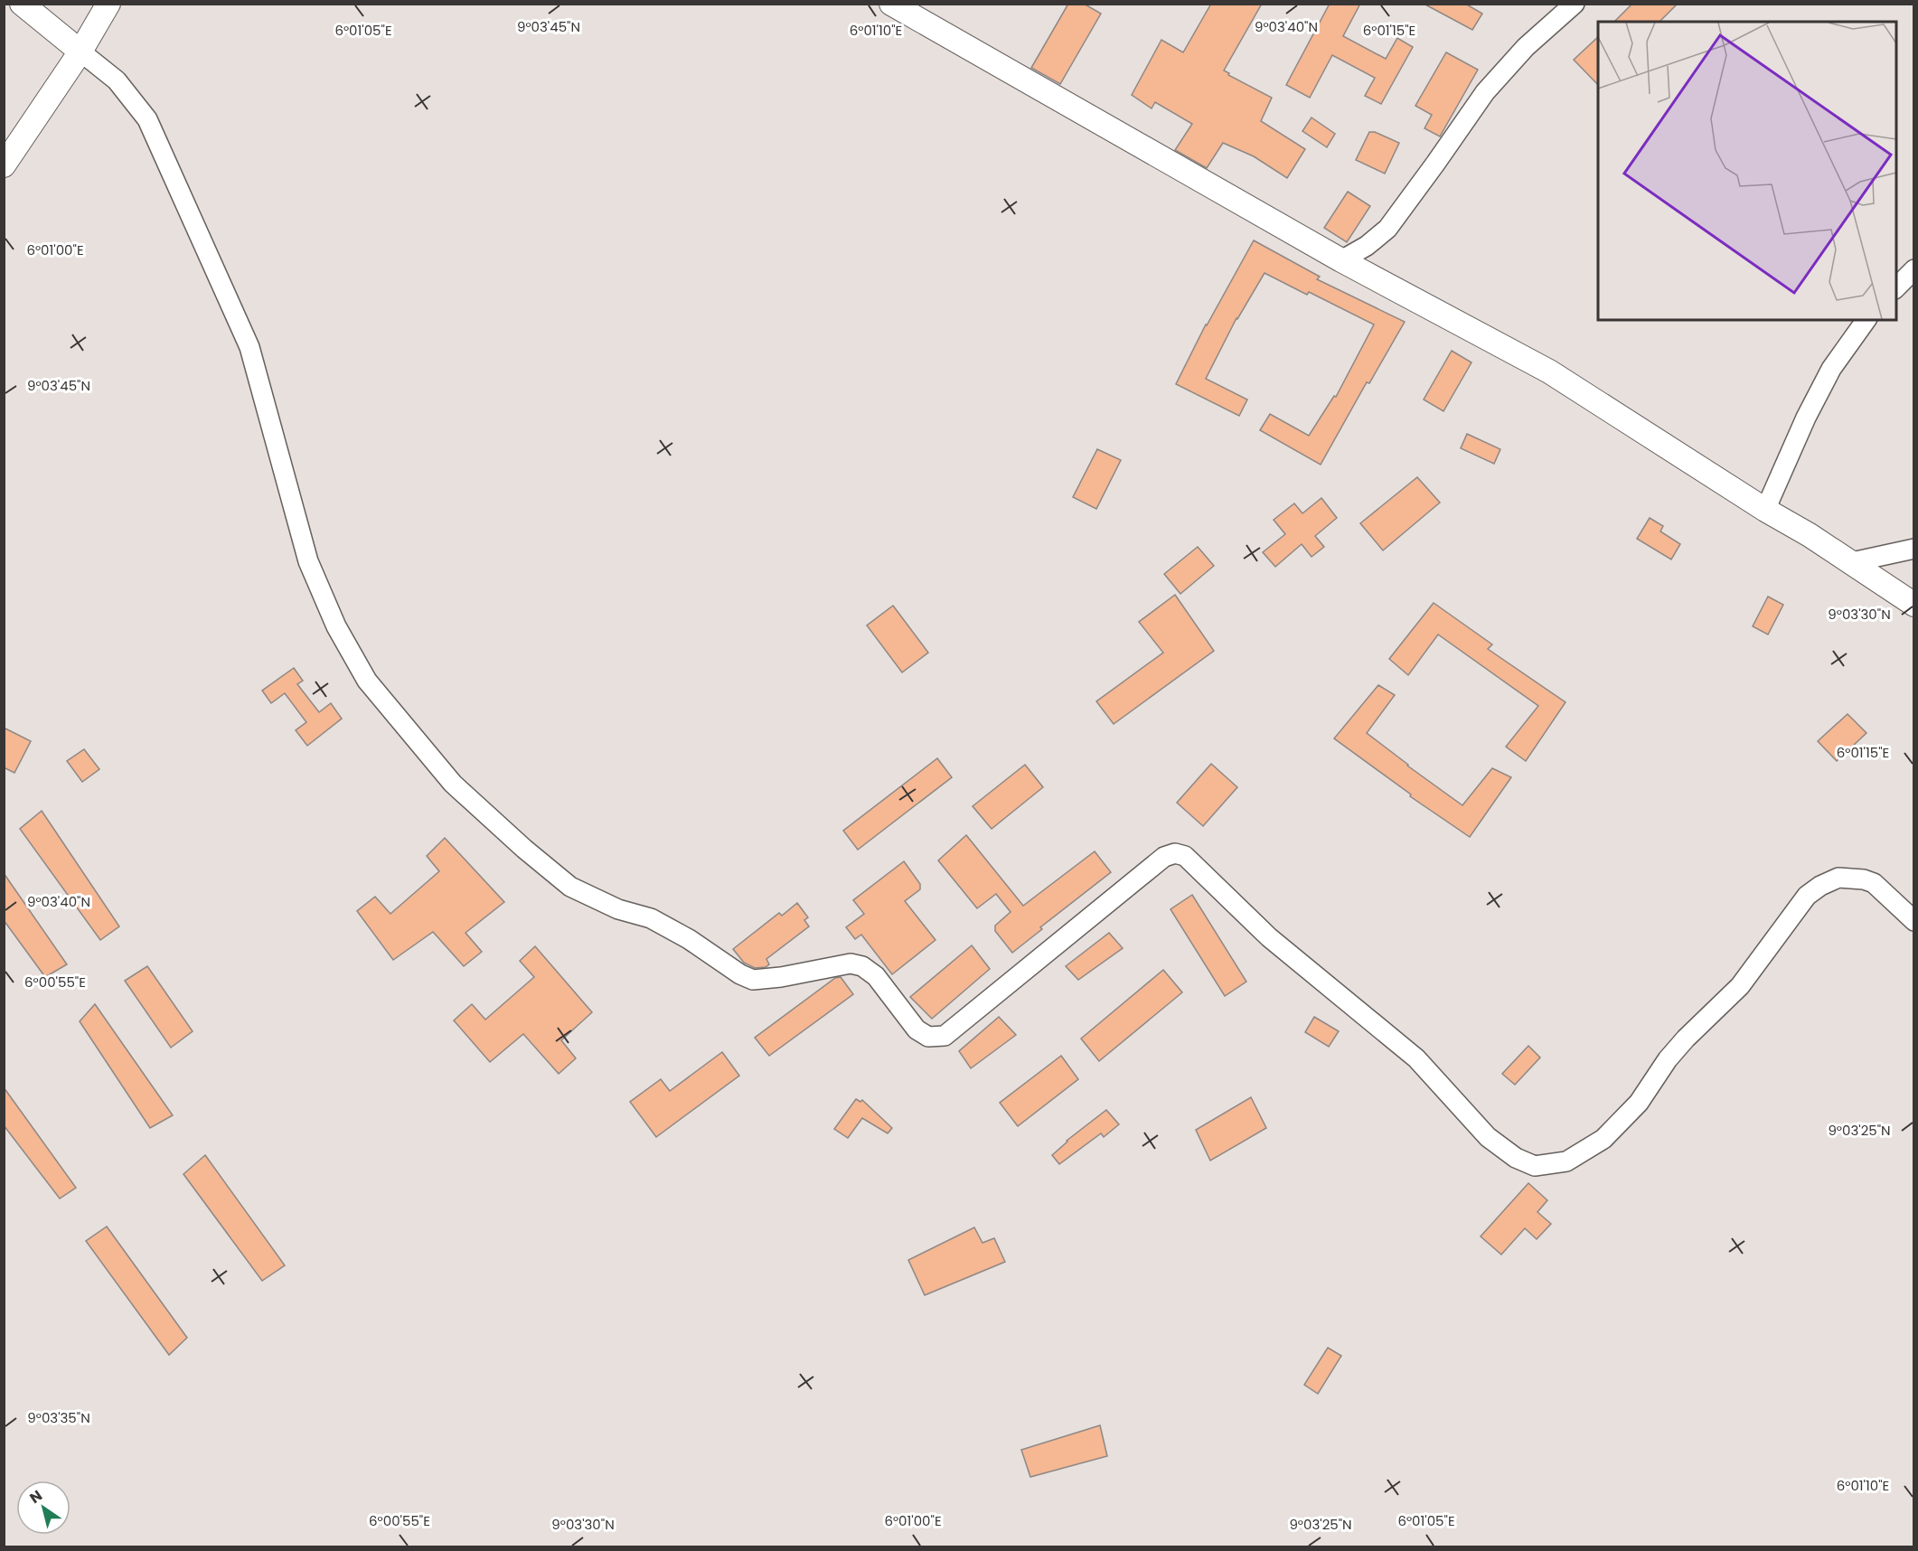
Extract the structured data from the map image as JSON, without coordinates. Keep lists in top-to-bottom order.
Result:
{
  "north": "top left",
  "coordinates": [
    "9°03'40\"N",
    "9°03'45\"N",
    "6°01'05\"E",
    "6°01'10\"E",
    "6°01'15\"E",
    "6°01'00\"E",
    "9°03'30\"N",
    "6°00'55\"E",
    "9°03'25\"N",
    "9°03'35\"N"
  ]
}
